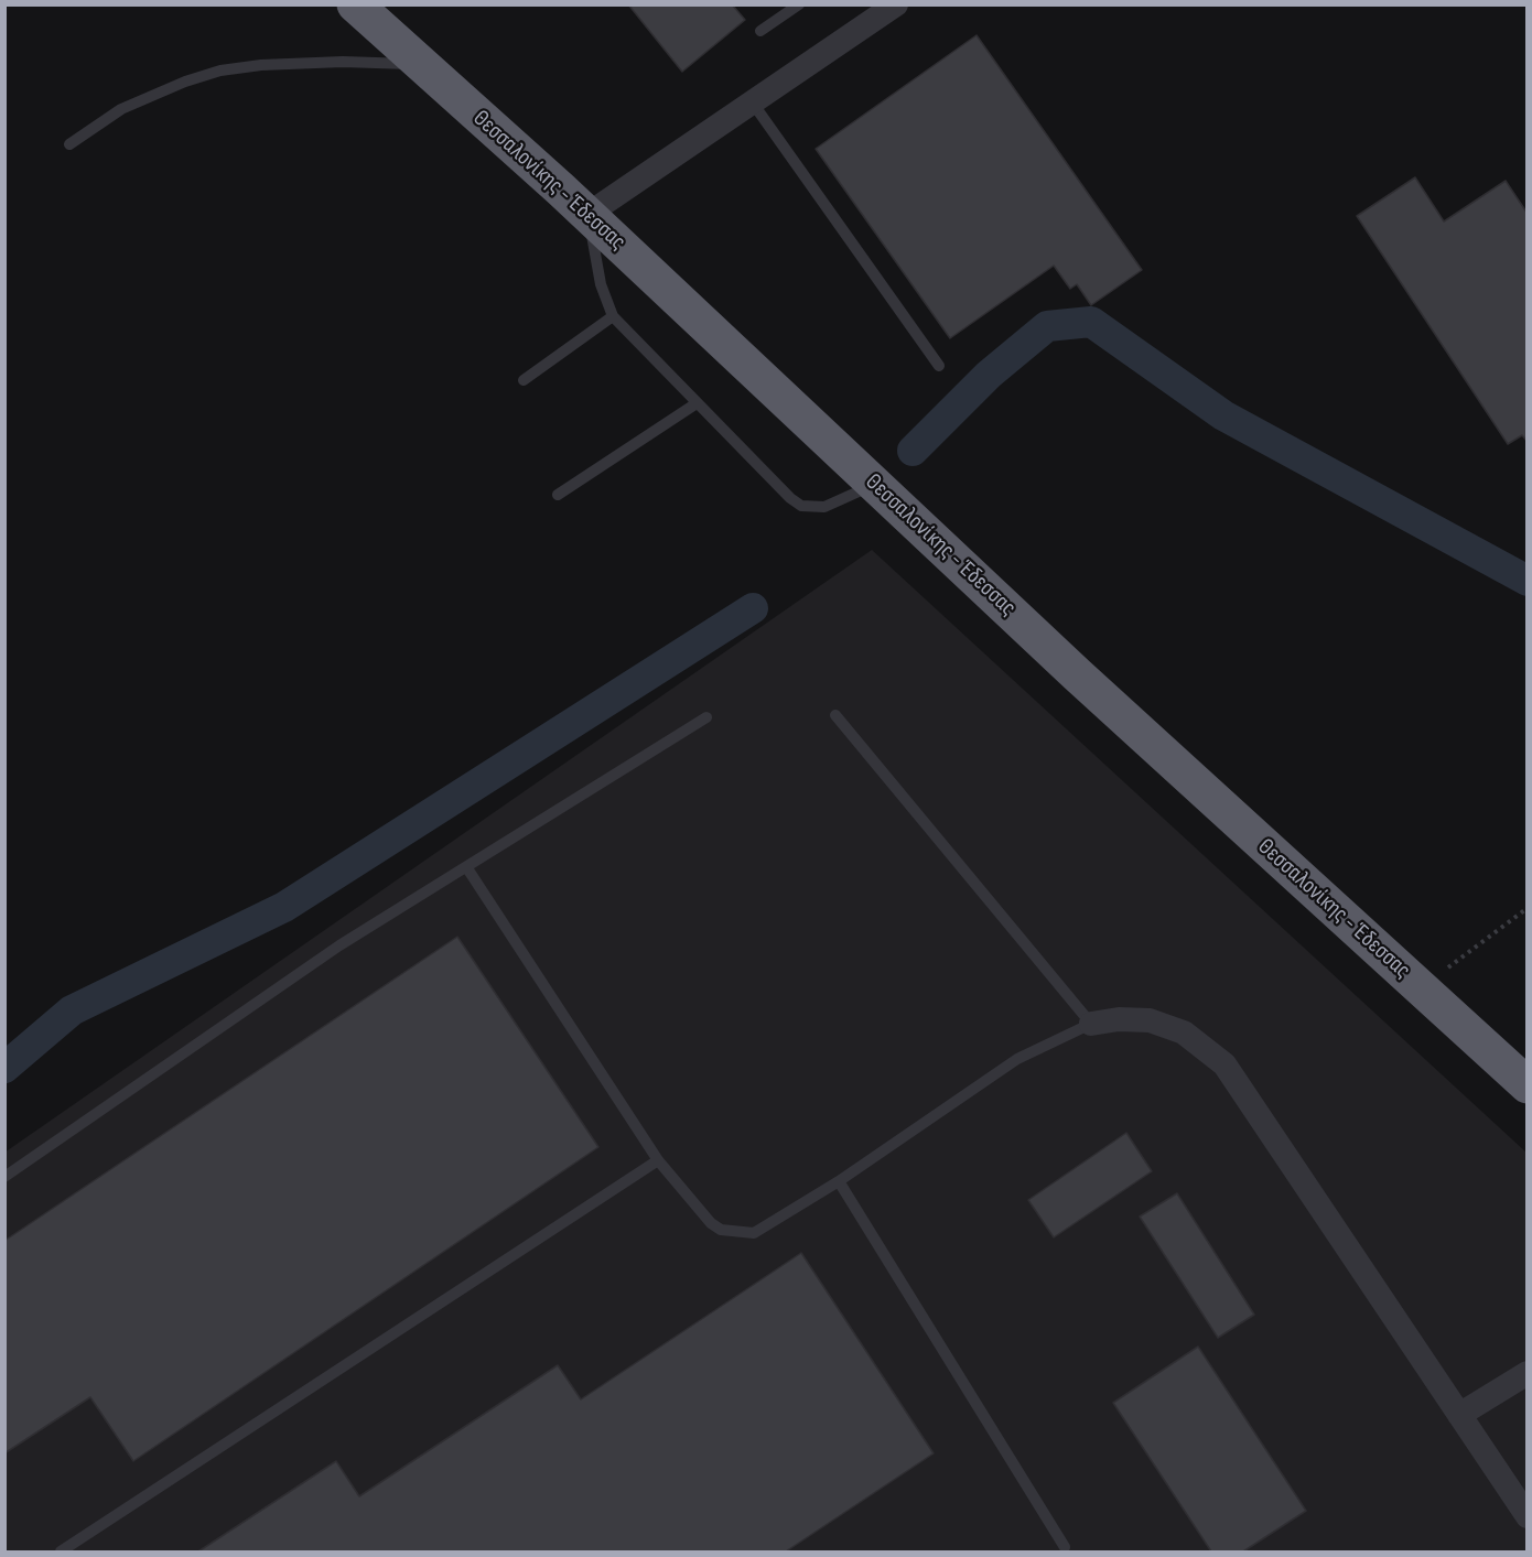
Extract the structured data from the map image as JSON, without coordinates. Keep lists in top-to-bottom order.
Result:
{
  "streets": {
    "highway": ["Θεσσαλονίκης - Έδεσσας"]
  }
}
